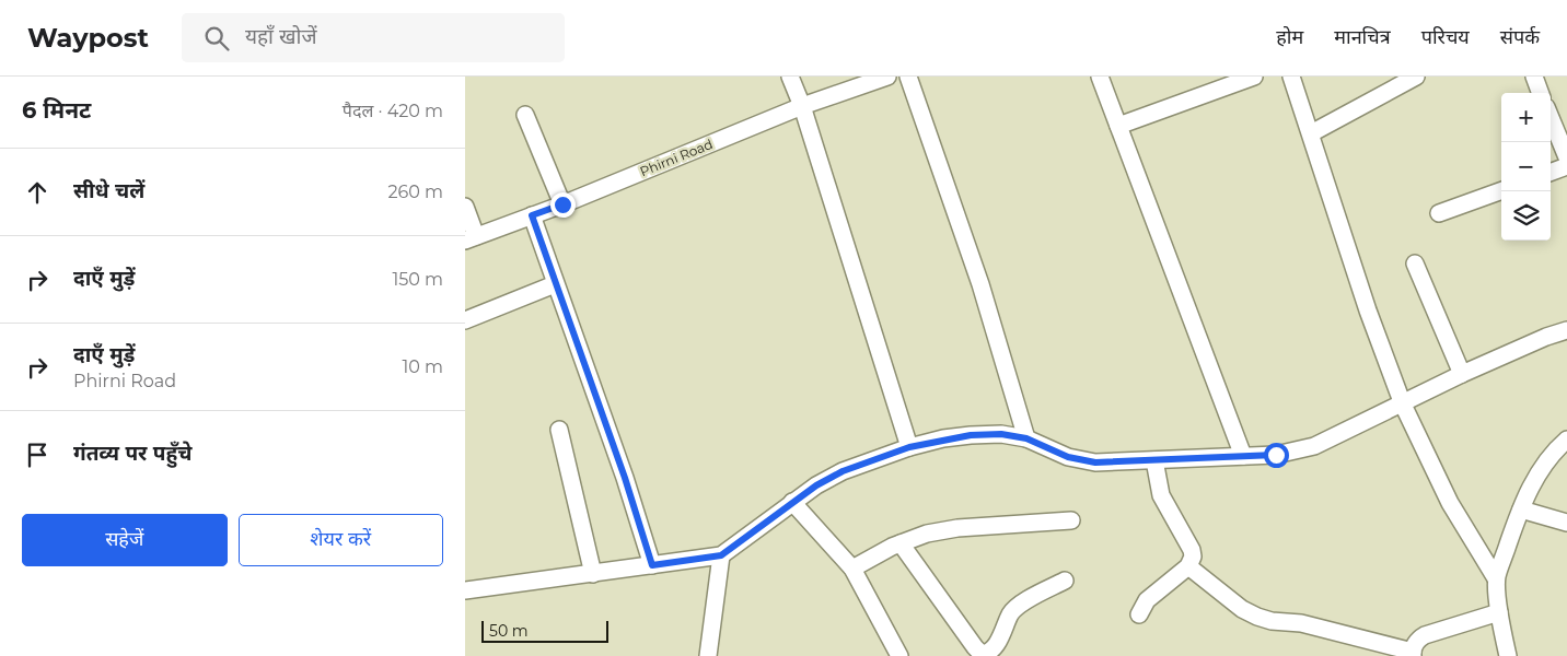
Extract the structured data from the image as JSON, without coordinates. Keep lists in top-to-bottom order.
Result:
{
  "streets": {
    "street": ["Phirni Road"]
  },
  "scale_bar": "50 m",
  "page": {
    "header": "Waypost",
    "search": "यहाँ खोजें",
    "nav": [
      "होम",
      "मानचित्र",
      "परिचय",
      "संपर्क"
    ],
    "heading": ["6 मिनट", "पैदल · 420 m"],
    "map_buttons": ["+", "−"],
    "list": [
      ["सीधे चलें", "260 m"],
      ["दाएँ मुड़ें", "150 m"],
      ["दाएँ मुड़ें", "Phirni Road", "10 m"],
      "गंतव्य पर पहुँचे"
    ],
    "buttons": ["सहेजें", "शेयर करें"],
    "scale": "50 m"
  }
}
